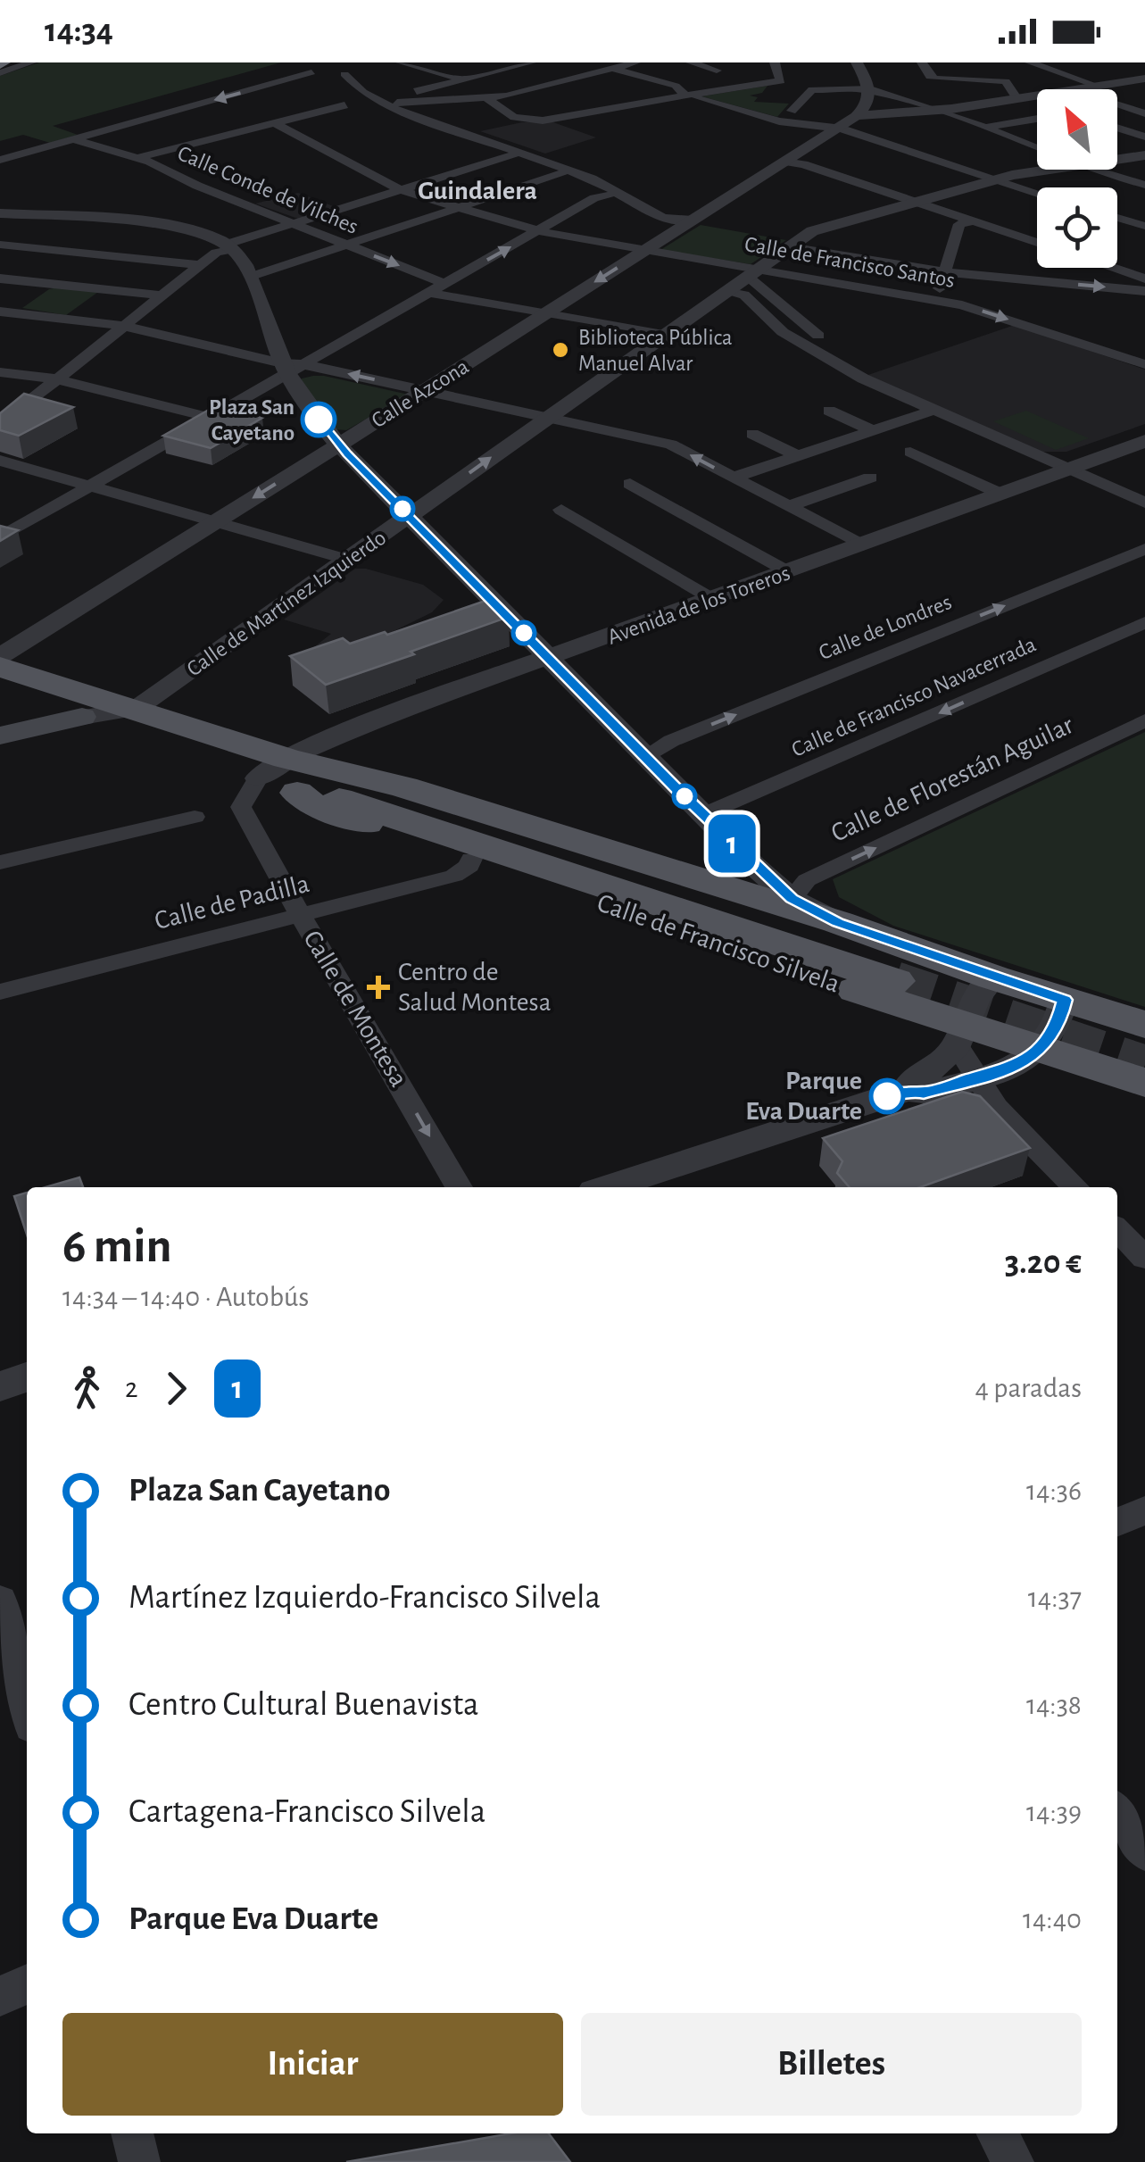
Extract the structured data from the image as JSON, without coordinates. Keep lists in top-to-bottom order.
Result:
{
  "streets": {
    "main road": ["Calle de Francisco Silvela"],
    "street": [
      "Calle Conde de Vilches",
      "Calle de Francisco Santos",
      "Calle Azcona",
      "Calle de Martínez Izquierdo",
      "Avenida de los Toreros",
      "Calle de Londres",
      "Calle de Francisco Navacerrada",
      "Calle de Florestán Aguilar",
      "Calle de Padilla",
      "Calle de Montesa"
    ]
  },
  "crossings": [
    ["Calle de Francisco Santos", "Calle Azcona"],
    ["Calle de Francisco Santos", "Calle de Martínez Izquierdo"],
    ["Calle de Martínez Izquierdo", "Calle de Francisco Silvela"],
    ["Avenida de los Toreros", "Calle de Francisco Silvela"],
    ["Avenida de los Toreros", "Calle de Montesa"],
    ["Calle de Padilla", "Calle de Francisco Silvela"],
    ["Calle de Padilla", "Calle de Montesa"],
    ["Calle de Francisco Silvela", "Calle de Montesa"]
  ],
  "one_way": ["Calle de Francisco Navacerrada", "Calle de Florestán Aguilar", "Calle de Montesa"],
  "districts": ["Guindalera"],
  "places": {
    "other": ["Biblioteca Pública Manuel Alvar", "Plaza San Cayetano", "Parque Eva Duarte"],
    "health": ["Centro de Salud Montesa"]
  },
  "lines": ["bus line 1"],
  "north": "top left",
  "page": {
    "status": "14:34",
    "on_map": "1",
    "heading": ["6 min", "14:34 – 14:40 · Autobús", "3.20 €"],
    "legs": ["2", "1", "4 paradas"],
    "list": [
      {
        "name": "Plaza San Cayetano",
        "value": "14:36"
      },
      {
        "name": "Martínez Izquierdo-Francisco Silvela",
        "value": "14:37"
      },
      {
        "name": "Centro Cultural Buenavista",
        "value": "14:38"
      },
      {
        "name": "Cartagena-Francisco Silvela",
        "value": "14:39"
      },
      {
        "name": "Parque Eva Duarte",
        "value": "14:40"
      }
    ],
    "buttons": ["Iniciar", "Billetes"]
  }
}
